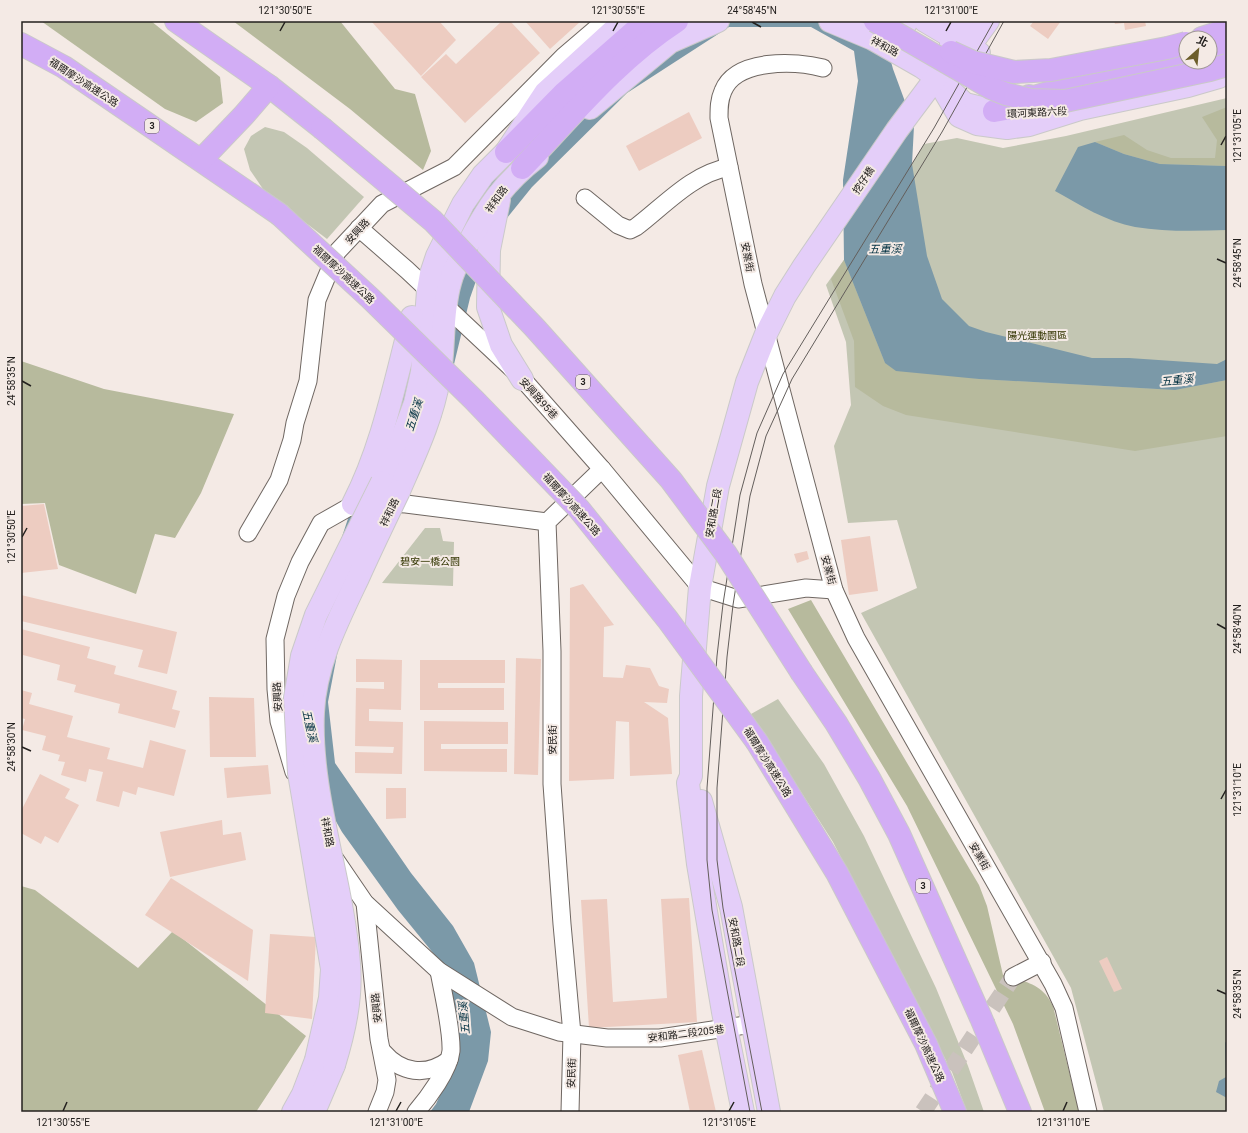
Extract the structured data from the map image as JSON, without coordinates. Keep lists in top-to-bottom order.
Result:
{
  "streets": {
    "highway": ["福爾摩沙高速公路", "3"],
    "main road": [
      "祥和路",
      "環河東路六段",
      "挖仔橋",
      "安和路二段"
    ],
    "street": [
      "安興路",
      "安業街",
      "安興路95巷",
      "安民街",
      "安和路二段205巷"
    ]
  },
  "crossings": [
    ["祥和路", "環河東路六段"],
    ["祥和路", "挖仔橋"],
    ["祥和路", "安興路95巷"],
    ["環河東路六段", "挖仔橋"],
    ["挖仔橋", "安和路二段"],
    ["安興路", "安興路95巷"],
    ["安興路", "安民街"],
    ["安興路", "安和路二段205巷"],
    ["安業街", "安和路二段"],
    ["安興路95巷", "安和路二段"],
    ["安和路二段", "安和路二段205巷"],
    ["安民街", "安和路二段205巷"]
  ],
  "water": ["五重溪"],
  "parks": ["陽光運動園區", "碧安一橋公園"],
  "north": "top right",
  "coordinates": [
    "121°30'50\"E",
    "121°30'55\"E",
    "24°58'45\"N",
    "121°31'00\"E",
    "121°31'05\"E",
    "24°58'35\"N",
    "24°58'40\"N",
    "24°58'30\"N",
    "121°31'10\"E"
  ]
}
